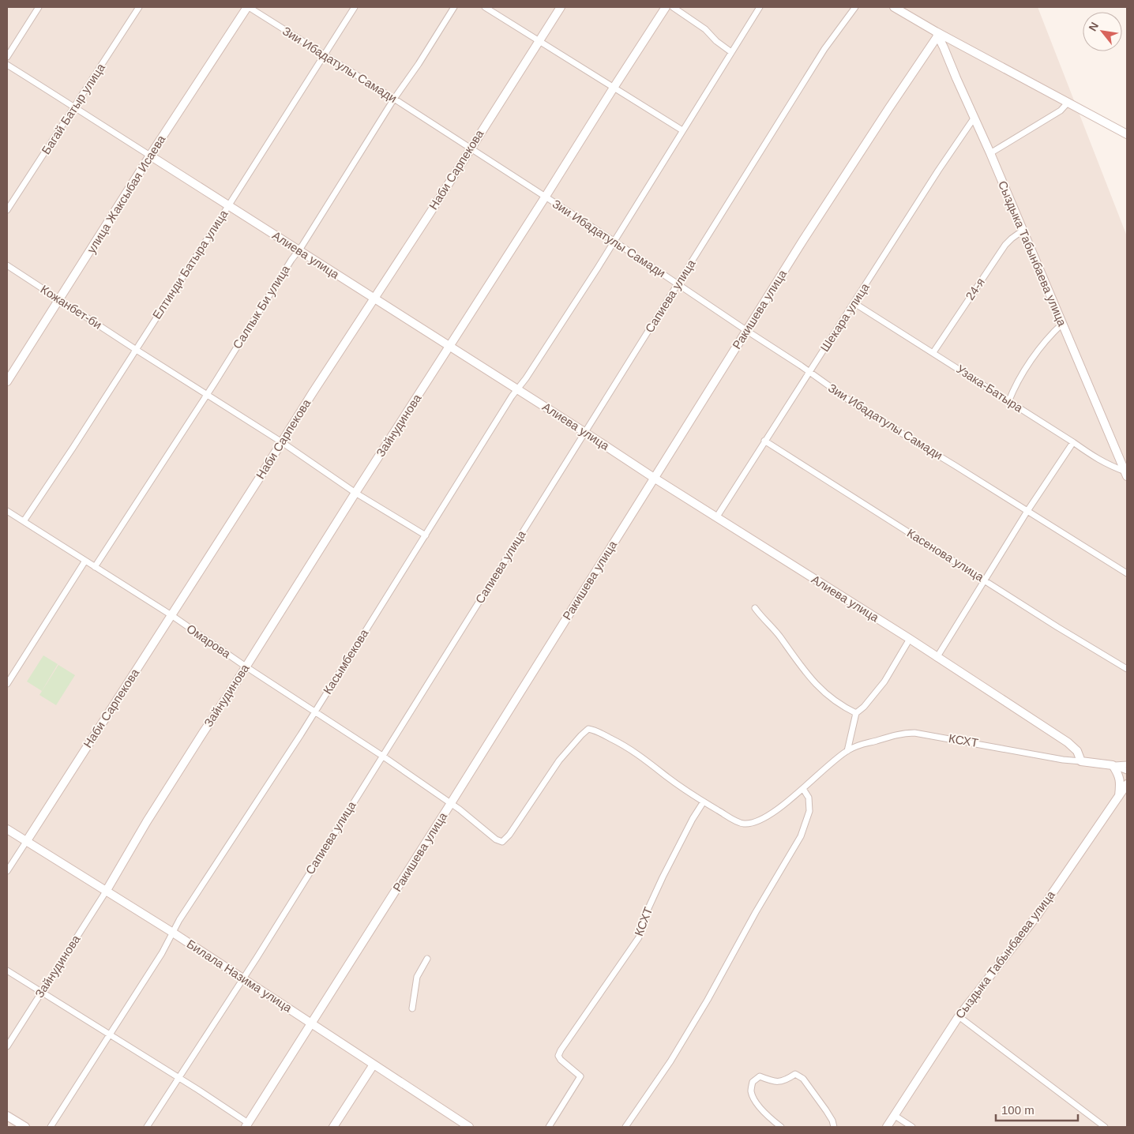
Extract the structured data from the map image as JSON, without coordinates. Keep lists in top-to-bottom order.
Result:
{
  "streets": {
    "street": [
      "Зии Ибадатулы Самади",
      "Багай Батыр улица",
      "Наби Сарпекова",
      "улица Жаксыбая Исаева",
      "Сыздыка Табынбаева улица",
      "Алиева улица",
      "Елтинди Батыра улица",
      "24-я",
      "Сапиева улица",
      "Кожанбет-би",
      "Салпык Би улица",
      "Ракишева улица",
      "Шекара улица",
      "Узака-Батыра",
      "Зайнудинова",
      "Касенова улица",
      "Омарова",
      "Касымбекова",
      "КСХТ",
      "Билала Назима улица"
    ]
  },
  "crossings": [
    ["Зии Ибадатулы Самади", "Наби Сарпекова"],
    ["Зии Ибадатулы Самади", "улица Жаксыбая Исаева"],
    ["Зии Ибадатулы Самади", "Елтинди Батыра улица"],
    ["Зии Ибадатулы Самади", "Сапиева улица"],
    ["Зии Ибадатулы Самади", "Салпык Би улица"],
    ["Зии Ибадатулы Самади", "Ракишева улица"],
    ["Зии Ибадатулы Самади", "Шекара улица"],
    ["Зии Ибадатулы Самади", "Зайнудинова"],
    ["Зии Ибадатулы Самади", "Касымбекова"],
    ["Багай Батыр улица", "Алиева улица"],
    ["Наби Сарпекова", "Алиева улица"],
    ["Наби Сарпекова", "Кожанбет-би"],
    ["Наби Сарпекова", "Омарова"],
    ["Наби Сарпекова", "Билала Назима улица"],
    ["улица Жаксыбая Исаева", "Алиева улица"],
    ["улица Жаксыбая Исаева", "Кожанбет-би"],
    ["Сыздыка Табынбаева улица", "24-я"],
    ["Сыздыка Табынбаева улица", "Ракишева улица"],
    ["Сыздыка Табынбаева улица", "Шекара улица"],
    ["Сыздыка Табынбаева улица", "Узака-Батыра"],
    ["Алиева улица", "Елтинди Батыра улица"],
    ["Алиева улица", "Сапиева улица"],
    ["Алиева улица", "Салпык Би улица"],
    ["Алиева улица", "Ракишева улица"],
    ["Алиева улица", "Шекара улица"],
    ["Алиева улица", "Зайнудинова"],
    ["Алиева улица", "Касымбекова"],
    ["Алиева улица", "КСХТ"],
    ["Елтинди Батыра улица", "Кожанбет-би"],
    ["Елтинди Батыра улица", "Омарова"],
    ["24-я", "Узака-Батыра"],
    ["Сапиева улица", "Омарова"],
    ["Сапиева улица", "Билала Назима улица"],
    ["Кожанбет-би", "Салпык Би улица"],
    ["Кожанбет-би", "Зайнудинова"],
    ["Кожанбет-би", "Касымбекова"],
    ["Салпык Би улица", "Омарова"],
    ["Ракишева улица", "Омарова"],
    ["Ракишева улица", "Билала Назима улица"],
    ["Шекара улица", "Узака-Батыра"],
    ["Шекара улица", "Касенова улица"],
    ["Зайнудинова", "Омарова"],
    ["Зайнудинова", "Билала Назима улица"],
    ["Омарова", "Касымбекова"],
    ["Омарова", "КСХТ"],
    ["Касымбекова", "Билала Назима улица"]
  ],
  "scale_bar": "100 m",
  "north": "top left"
}
